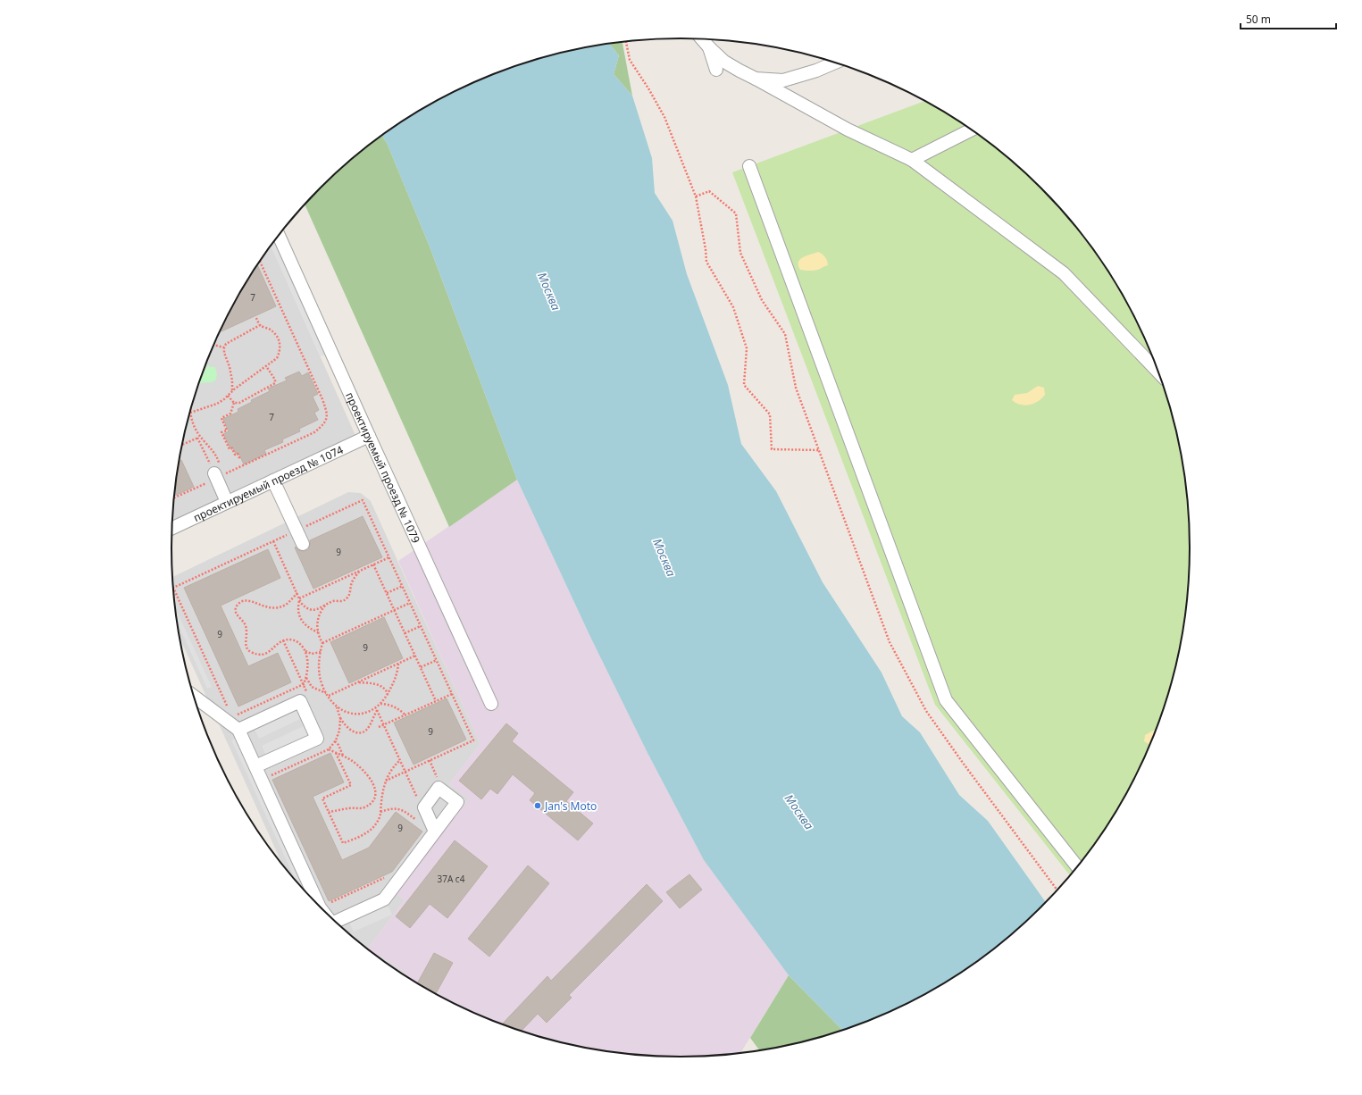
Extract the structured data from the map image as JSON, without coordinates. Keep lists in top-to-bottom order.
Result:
{
  "streets": {
    "street": ["проектируемый проезд № 1079", "проектируемый проезд № 1074"]
  },
  "crossings": [
    ["проектируемый проезд № 1079", "проектируемый проезд № 1074"]
  ],
  "water": ["Москва"],
  "places": ["Jan's Moto"],
  "house_numbers": [
    "7",
    "7",
    "9",
    "9",
    "9",
    "9",
    "9",
    "37А с4"
  ],
  "scale_bar": "50 m"
}
